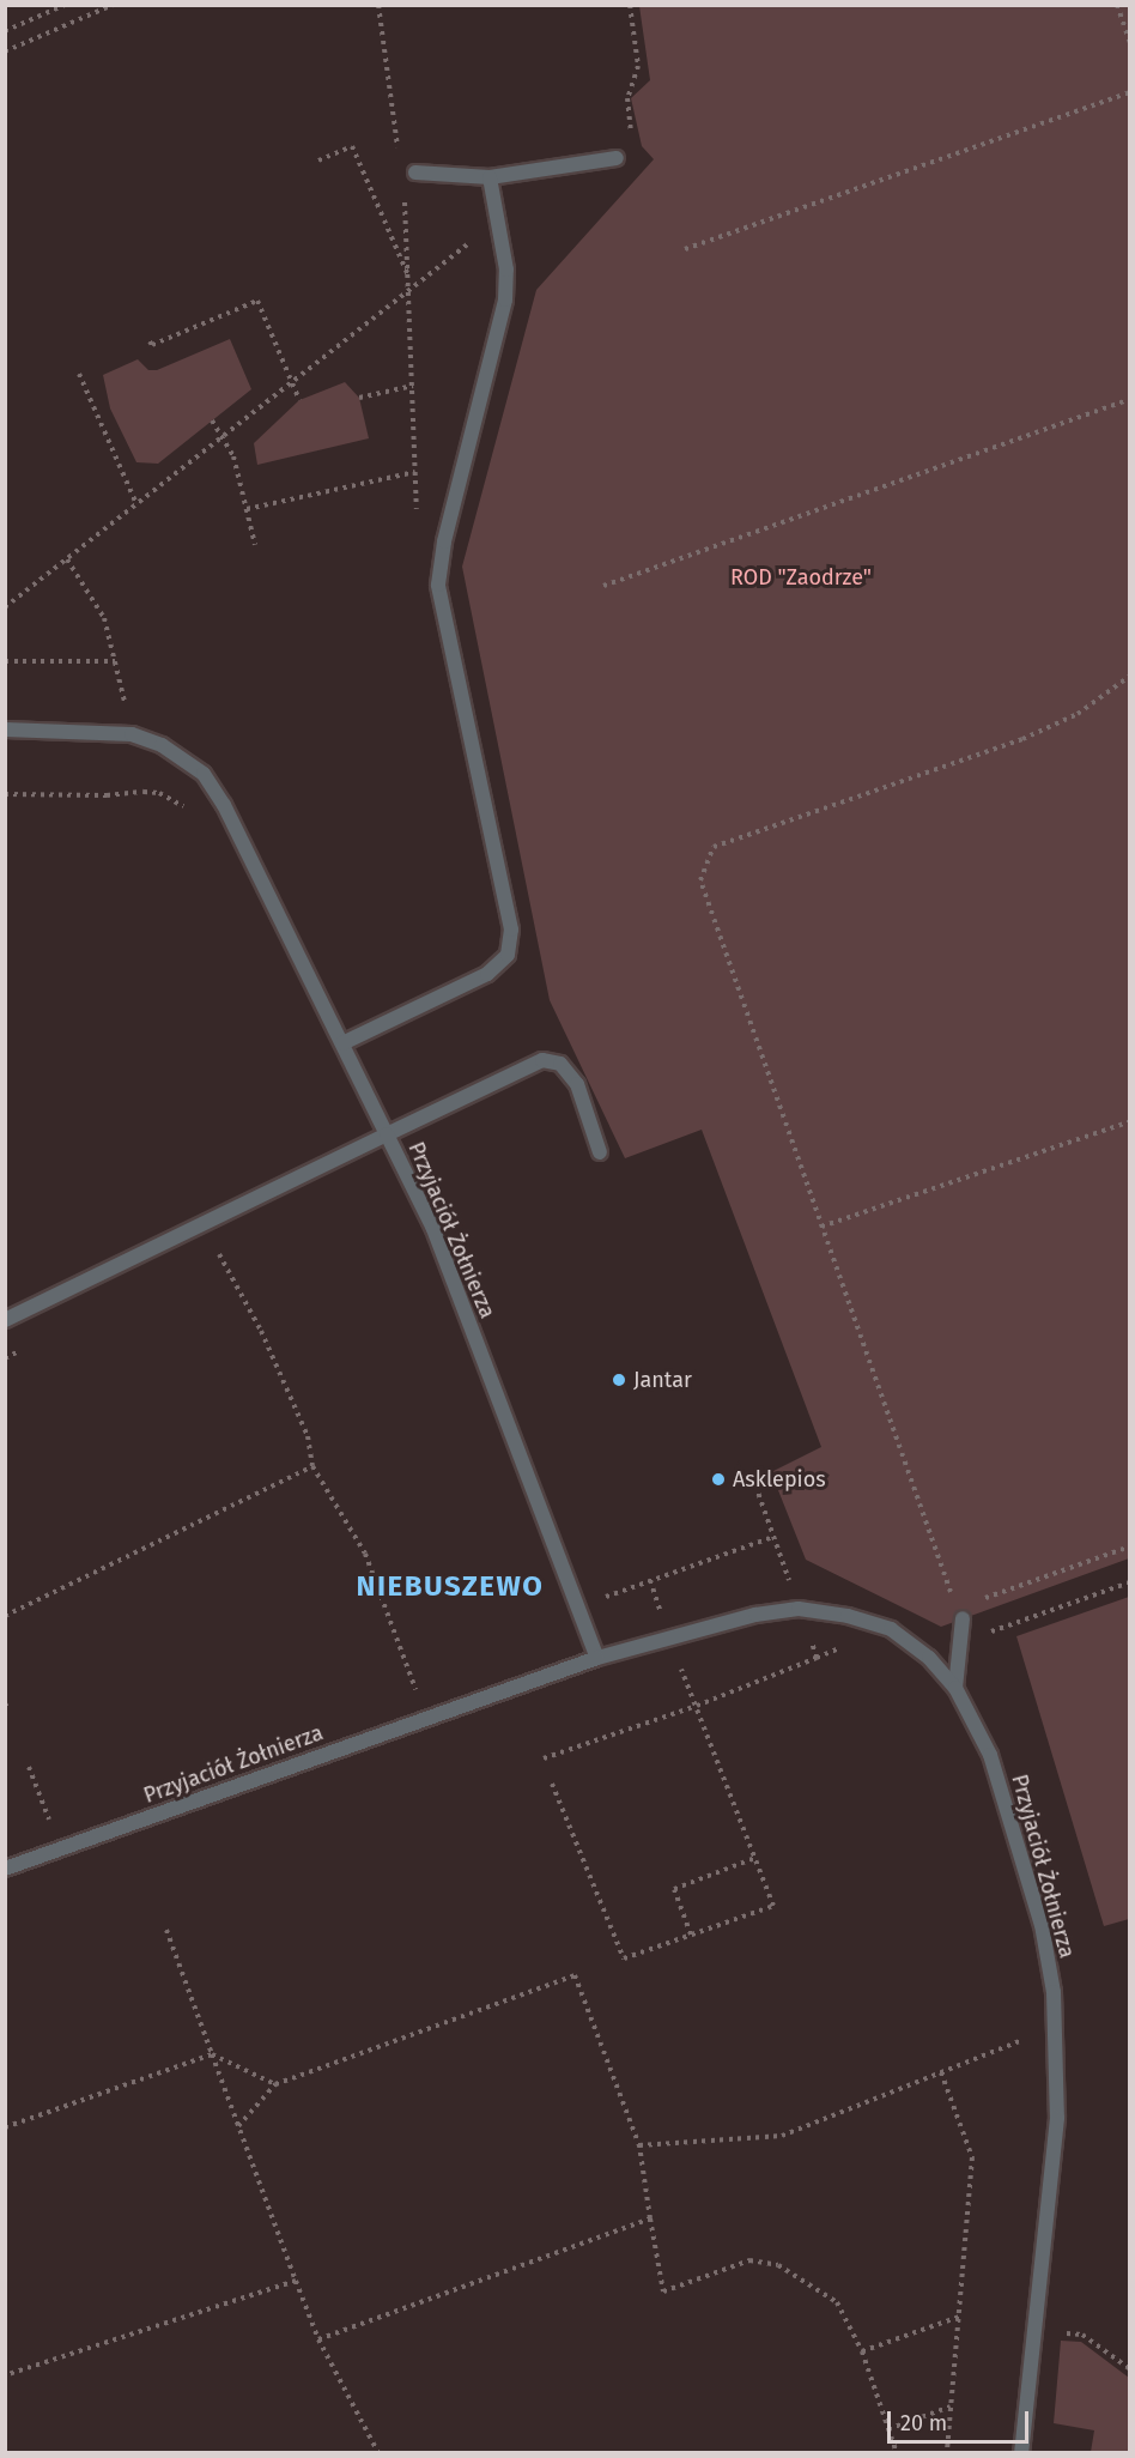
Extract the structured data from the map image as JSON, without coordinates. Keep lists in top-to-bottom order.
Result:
{
  "streets": {
    "street": ["Przyjaciół Żołnierza"]
  },
  "districts": ["NIEBUSZEWO"],
  "parks": ["ROD \"Zaodrze\""],
  "places": ["Jantar", "Asklepios"],
  "scale_bar": "20 m"
}
